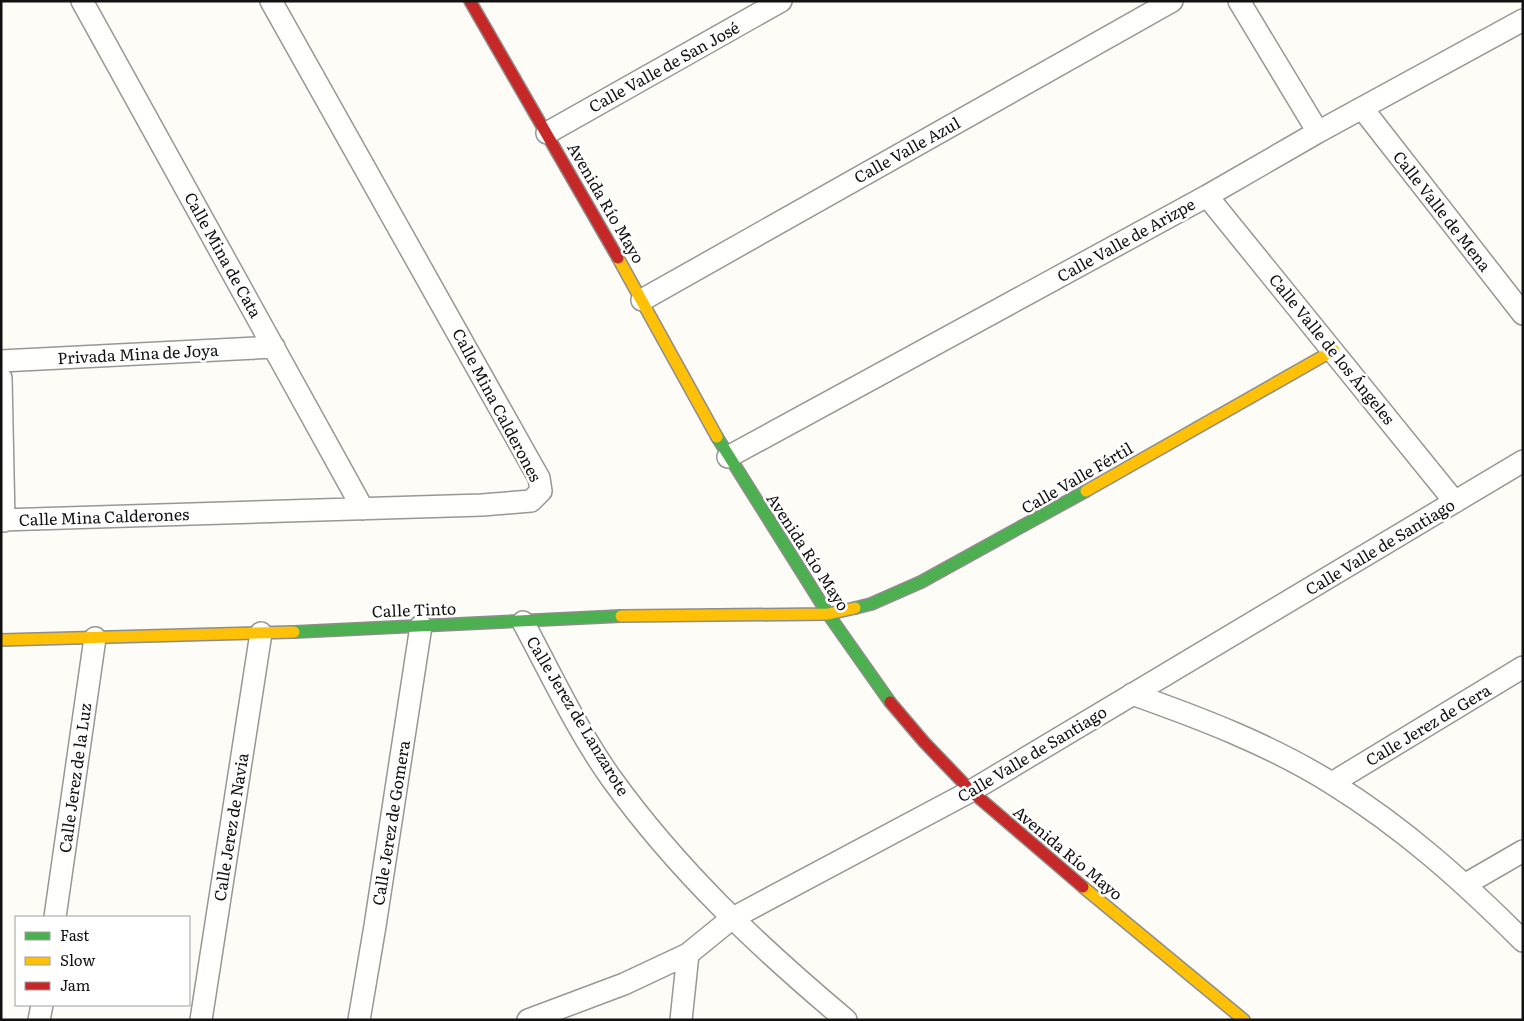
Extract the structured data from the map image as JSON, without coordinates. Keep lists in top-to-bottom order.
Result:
{
  "streets": {
    "street": [
      "Calle Valle de San José",
      "Calle Valle Azul",
      "Avenida Río Mayo",
      "Calle Valle de Mena",
      "Calle Valle de Arizpe",
      "Calle Mina de Cata",
      "Calle Valle de los Ángeles",
      "Privada Mina de Joya",
      "Calle Mina Calderones",
      "Calle Valle Fértil",
      "Calle Valle de Santiago",
      "Calle Tinto",
      "Calle Jerez de Lanzarote",
      "Calle Jerez de Gera",
      "Calle Jerez de la Luz",
      "Calle Jerez de Gomera",
      "Calle Jerez de Navia"
    ]
  },
  "crossings": [
    ["Calle Valle de San José", "Avenida Río Mayo"],
    ["Calle Valle Azul", "Avenida Río Mayo"],
    ["Avenida Río Mayo", "Calle Valle de Arizpe"],
    ["Avenida Río Mayo", "Calle Valle Fértil"],
    ["Avenida Río Mayo", "Calle Valle de Santiago"],
    ["Avenida Río Mayo", "Calle Tinto"],
    ["Calle Valle de Mena", "Calle Valle de Arizpe"],
    ["Calle Valle de Arizpe", "Calle Valle de los Ángeles"],
    ["Calle Mina de Cata", "Privada Mina de Joya"],
    ["Calle Mina de Cata", "Calle Mina Calderones"],
    ["Calle Valle de los Ángeles", "Calle Valle Fértil"],
    ["Calle Valle de los Ángeles", "Calle Valle de Santiago"],
    ["Calle Valle Fértil", "Calle Tinto"],
    ["Calle Valle de Santiago", "Calle Jerez de Lanzarote"],
    ["Calle Tinto", "Calle Jerez de Lanzarote"],
    ["Calle Tinto", "Calle Jerez de la Luz"],
    ["Calle Tinto", "Calle Jerez de Gomera"],
    ["Calle Tinto", "Calle Jerez de Navia"]
  ],
  "legend": ["Fast", "Slow", "Jam"]
}
